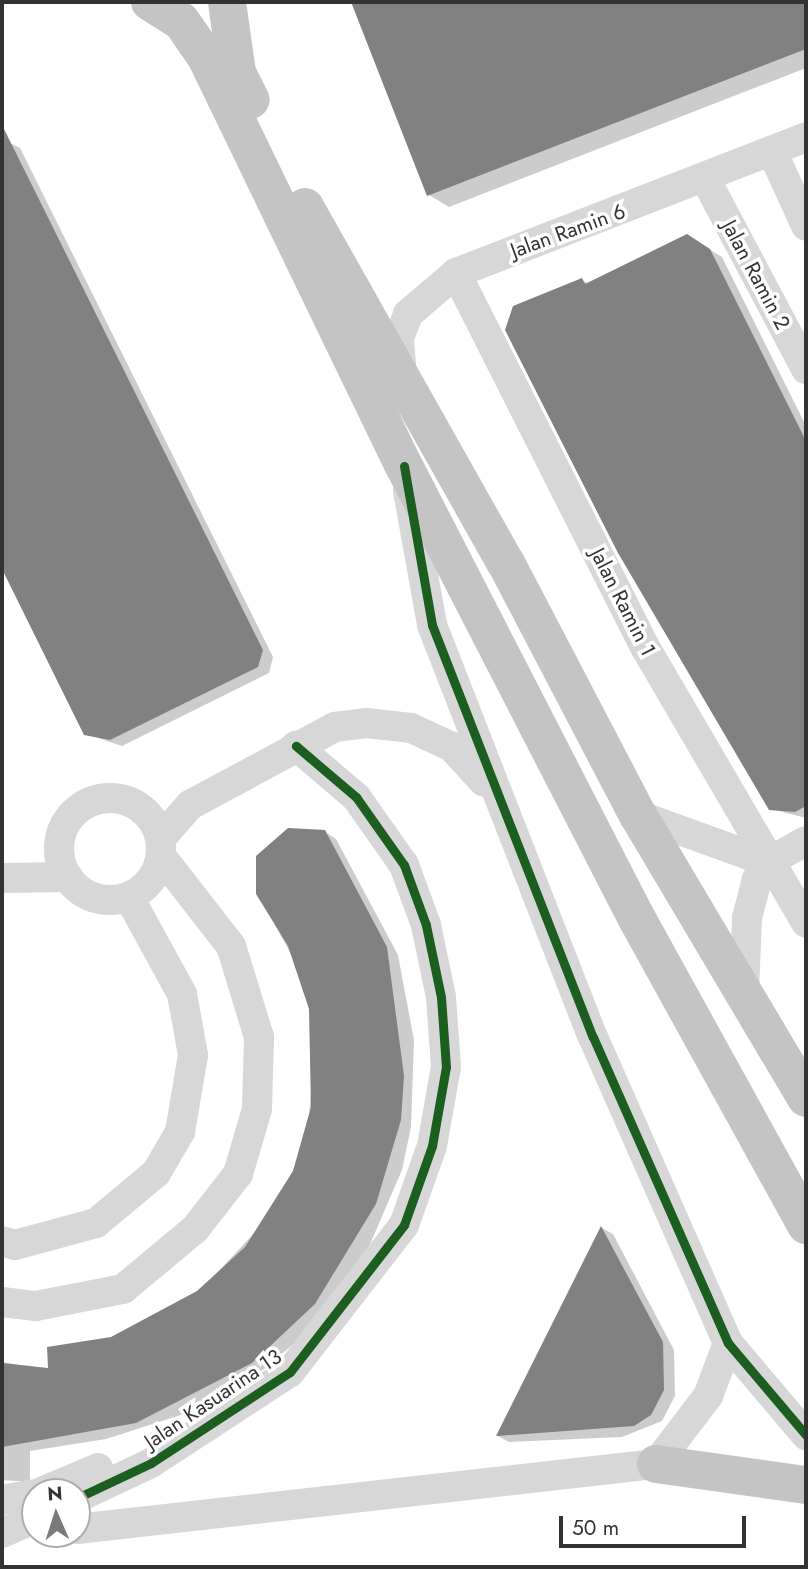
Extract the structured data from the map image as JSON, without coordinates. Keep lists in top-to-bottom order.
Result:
{
  "streets": {
    "street": [
      "Jalan Ramin 6",
      "Jalan Ramin 2",
      "Jalan Ramin 1",
      "Jalan Kasuarina 13"
    ]
  },
  "crossings": [
    ["Jalan Ramin 6", "Jalan Ramin 2"],
    ["Jalan Ramin 6", "Jalan Ramin 1"]
  ],
  "scale_bar": "50 m",
  "north": "top"
}
